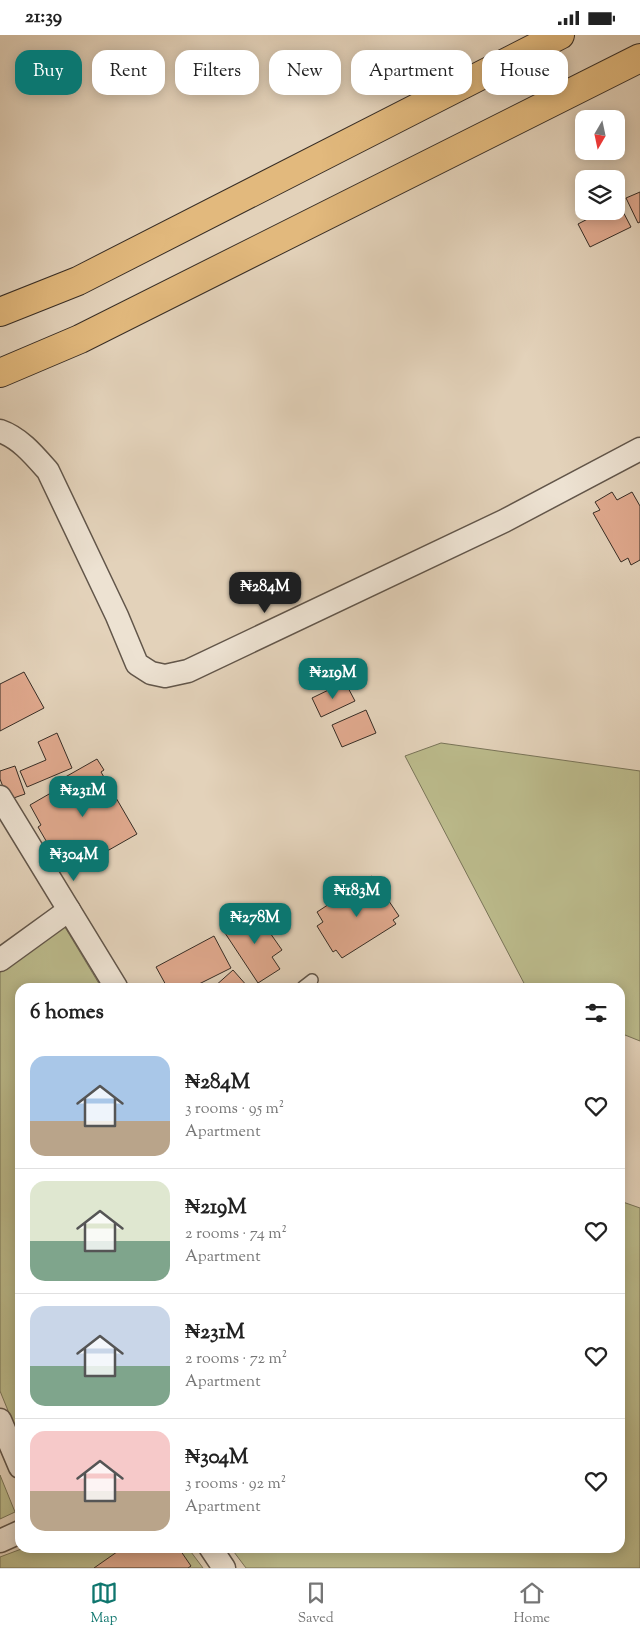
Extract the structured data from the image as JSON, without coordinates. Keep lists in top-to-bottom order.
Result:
{
  "north": "bottom",
  "page": {
    "status": "21:39",
    "chip": [
      "Buy",
      "Rent",
      "Filters",
      "New",
      "Apartment",
      "House"
    ],
    "price": [
      "₦284M",
      "₦219M",
      "₦231M",
      "₦304M",
      "₦183M",
      "₦278M"
    ],
    "heading": "6 homes",
    "list": [
      {
        "name": "₦284M",
        "note": "3 rooms · 95 m² · Apartment"
      },
      {
        "name": "₦219M",
        "note": "2 rooms · 74 m² · Apartment"
      },
      {
        "name": "₦231M",
        "note": "2 rooms · 72 m² · Apartment"
      },
      {
        "name": "₦304M",
        "note": "3 rooms · 92 m² · Apartment"
      }
    ],
    "tabs": ["Map", "Saved", "Home"]
  }
}
